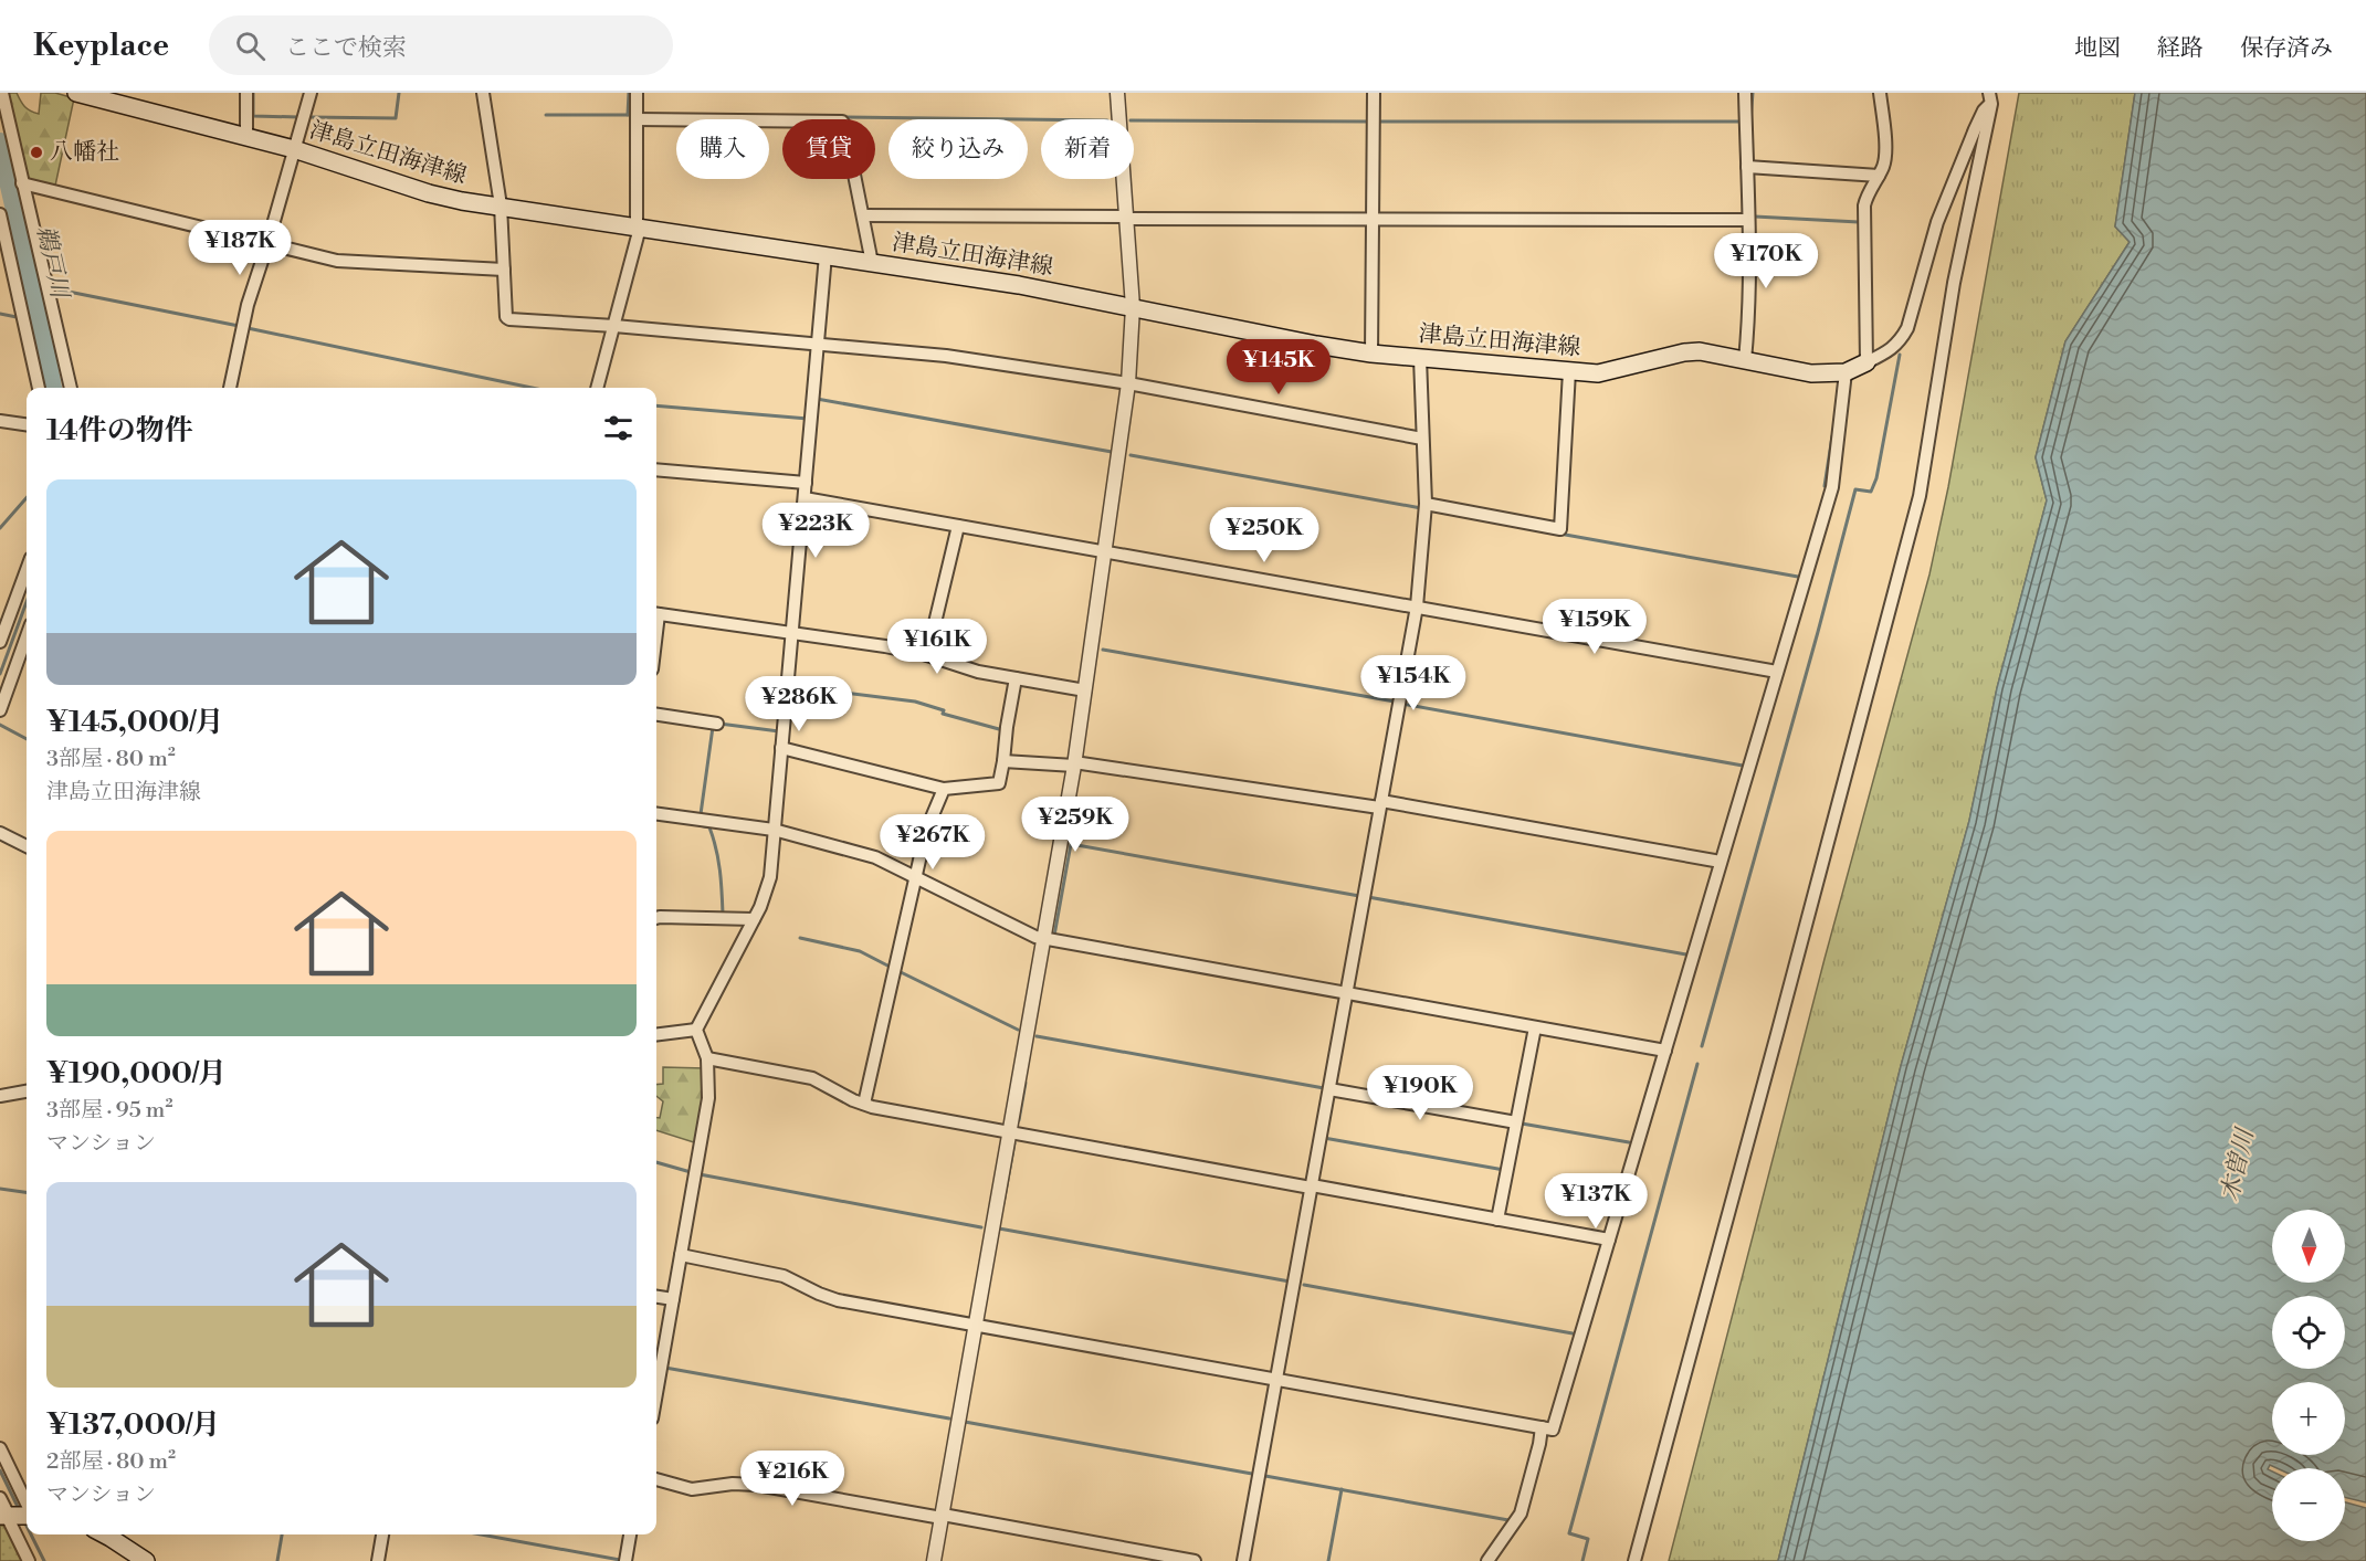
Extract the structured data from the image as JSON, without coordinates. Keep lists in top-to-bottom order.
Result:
{
  "streets": {
    "main road": ["津島立田海津線"]
  },
  "water": ["鵜戸川", "木曽川"],
  "places": ["八幡社"],
  "north": "bottom",
  "page": {
    "header": "Keyplace",
    "search": "ここで検索",
    "nav": ["地図", "経路", "保存済み"],
    "chip": [
      "購入",
      "賃貸",
      "絞り込み",
      "新着"
    ],
    "price": [
      "¥187K",
      "¥170K",
      "¥145K",
      "¥223K",
      "¥250K",
      "¥159K",
      "¥161K",
      "¥154K",
      "¥286K",
      "¥259K",
      "¥267K",
      "¥190K",
      "¥137K",
      "¥216K"
    ],
    "heading": "14件の物件",
    "list": [
      {
        "name": "¥145,000/月",
        "note": "3部屋 · 80 m² · 津島立田海津線"
      },
      {
        "name": "¥190,000/月",
        "note": "3部屋 · 95 m² · マンション"
      },
      {
        "name": "¥137,000/月",
        "note": "2部屋 · 80 m² · マンション"
      }
    ],
    "map_buttons": ["+", "−"]
  }
}
